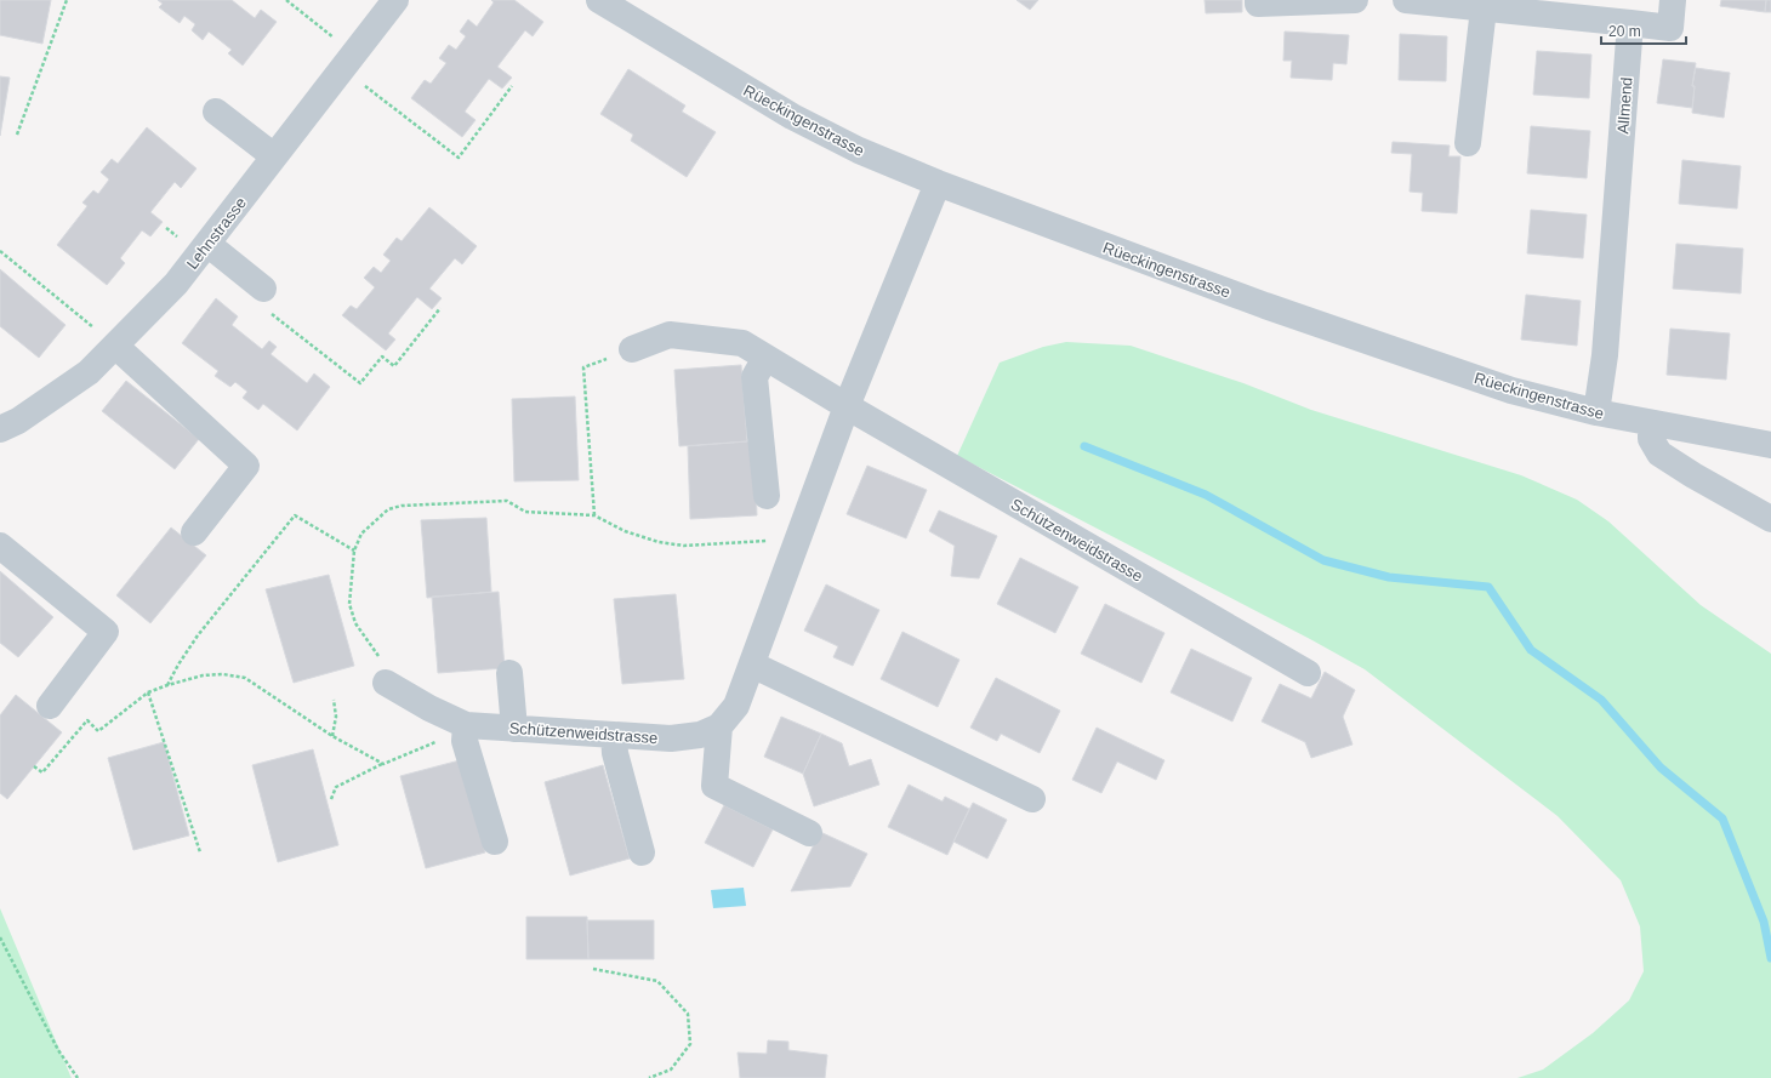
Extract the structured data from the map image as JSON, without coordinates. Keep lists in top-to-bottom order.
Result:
{
  "streets": {
    "street": [
      "Allmend",
      "Rüeckingenstrasse",
      "Lehnstrasse",
      "Schützenweidstrasse"
    ]
  },
  "crossings": [
    ["Allmend", "Rüeckingenstrasse"],
    ["Rüeckingenstrasse", "Schützenweidstrasse"]
  ],
  "scale_bar": "20 m"
}
